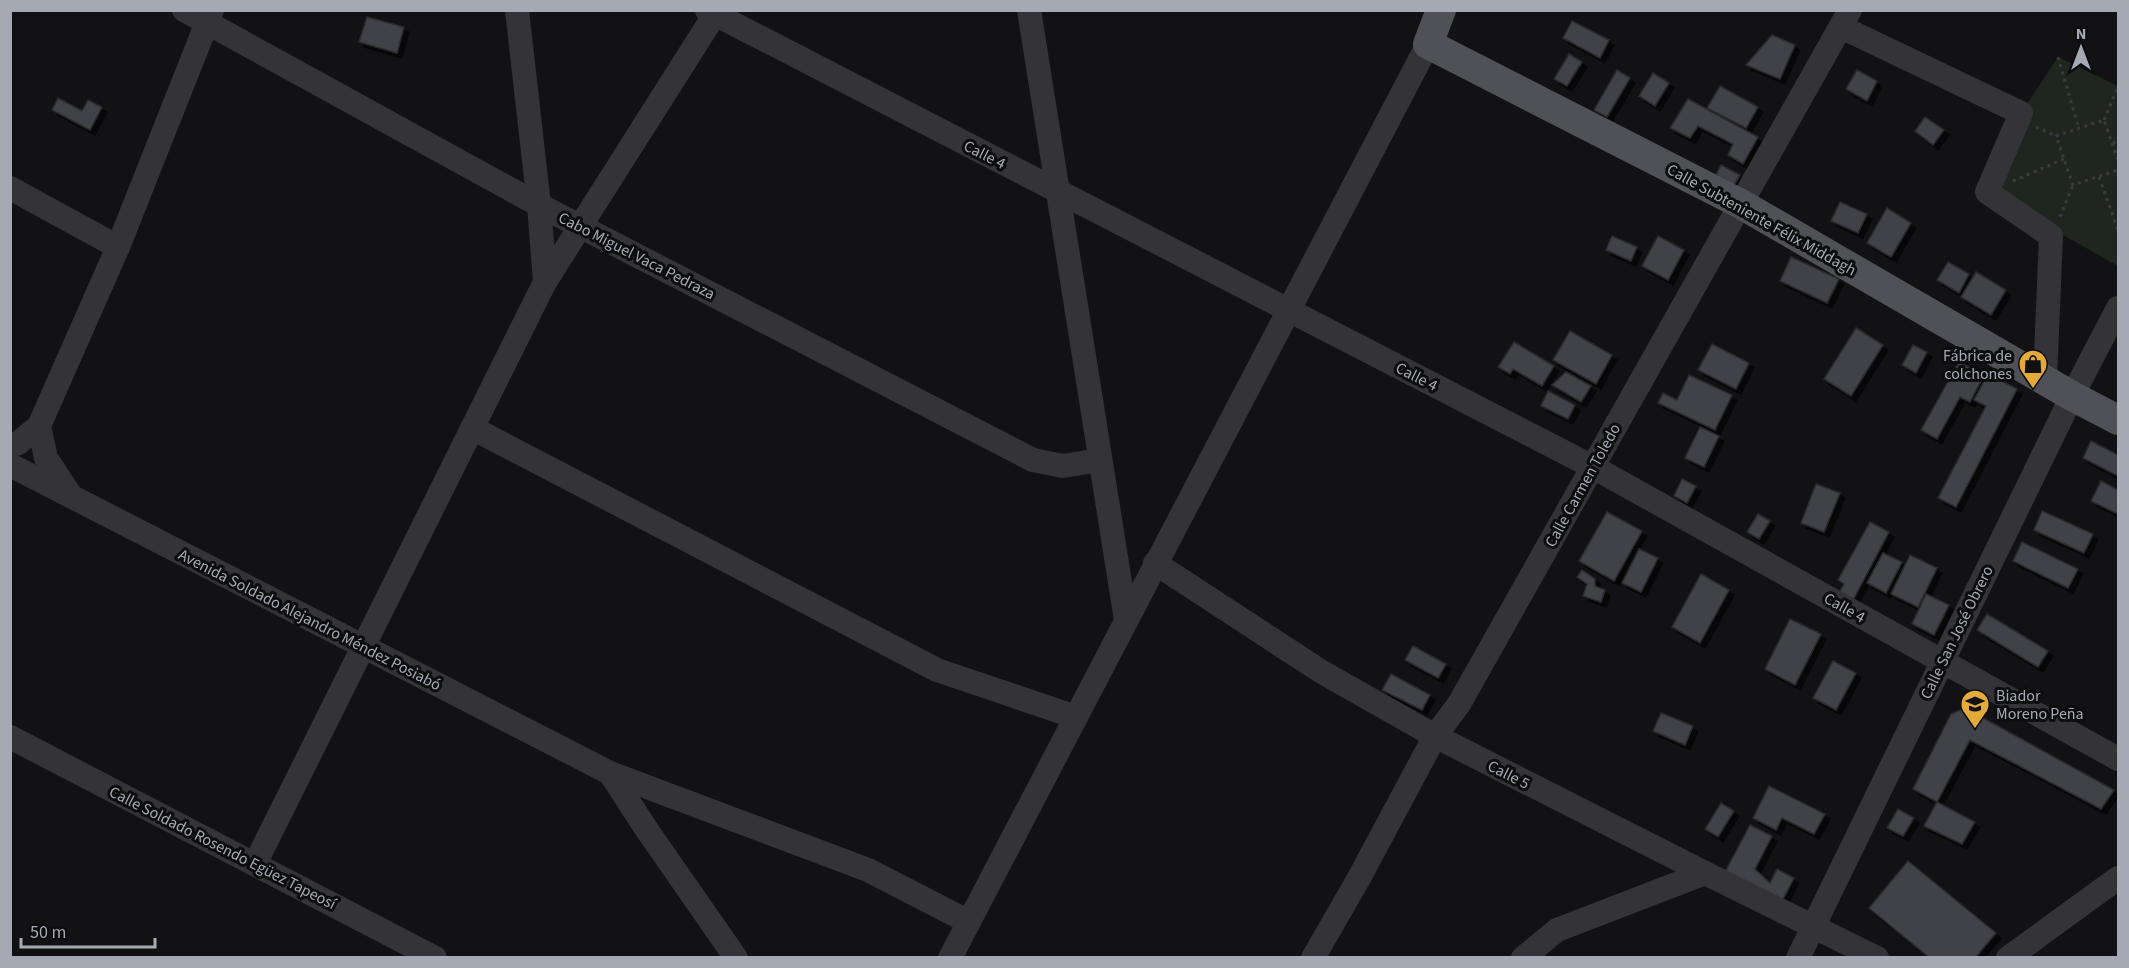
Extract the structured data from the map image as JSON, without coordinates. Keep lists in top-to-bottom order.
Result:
{
  "streets": {
    "main road": ["Calle Subteniente Félix Middagh"],
    "street": [
      "Calle 4",
      "Cabo Miguel Vaca Pedraza",
      "Calle Carmen Toledo",
      "Avenida Soldado Alejandro Méndez Posiabó",
      "Calle San José Obrero",
      "Calle 5",
      "Calle Soldado Rosendo Egüez Tapeosí"
    ]
  },
  "crossings": [
    ["Calle 4", "Calle Carmen Toledo"],
    ["Calle 4", "Calle San José Obrero"],
    ["Calle Subteniente Félix Middagh", "Calle Carmen Toledo"],
    ["Calle Subteniente Félix Middagh", "Calle San José Obrero"],
    ["Calle Carmen Toledo", "Calle 5"],
    ["Calle San José Obrero", "Calle 5"]
  ],
  "places": {
    "shop": ["Fábrica de colchones"],
    "school or university": ["Biador Moreno Peña"]
  },
  "scale_bar": "50 m",
  "north": "top"
}
